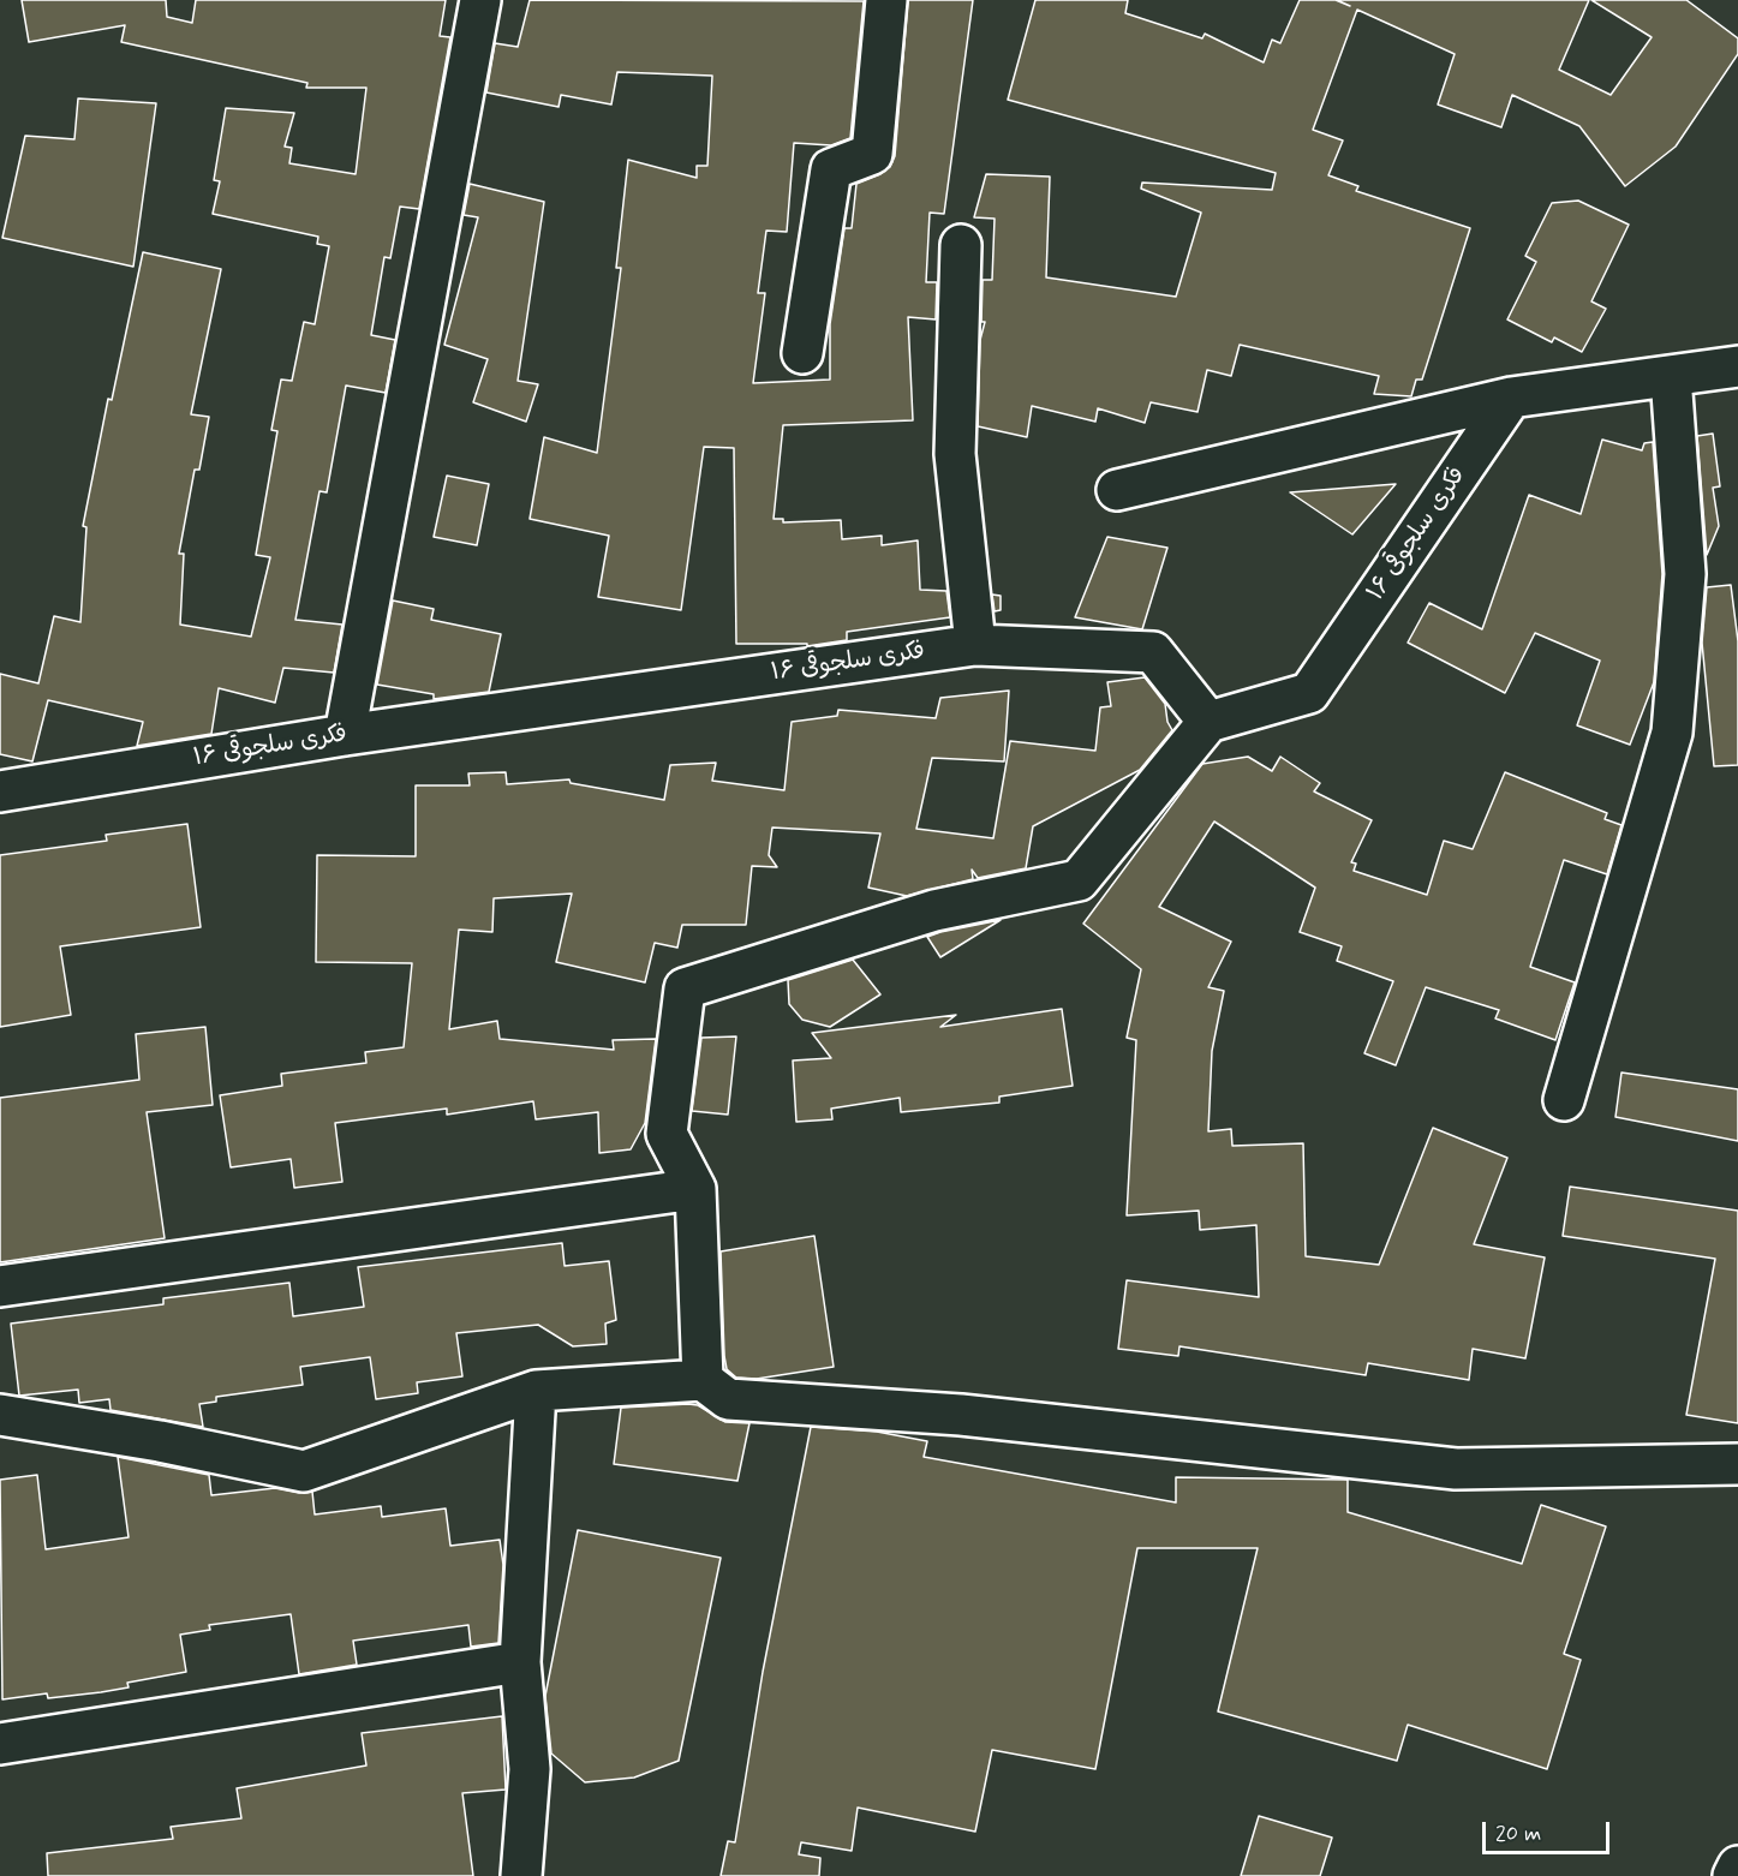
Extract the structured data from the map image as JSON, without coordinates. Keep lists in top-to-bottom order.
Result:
{
  "streets": {
    "street": ["فکری سلجوقی ۱۶"]
  },
  "scale_bar": "20 m"
}
